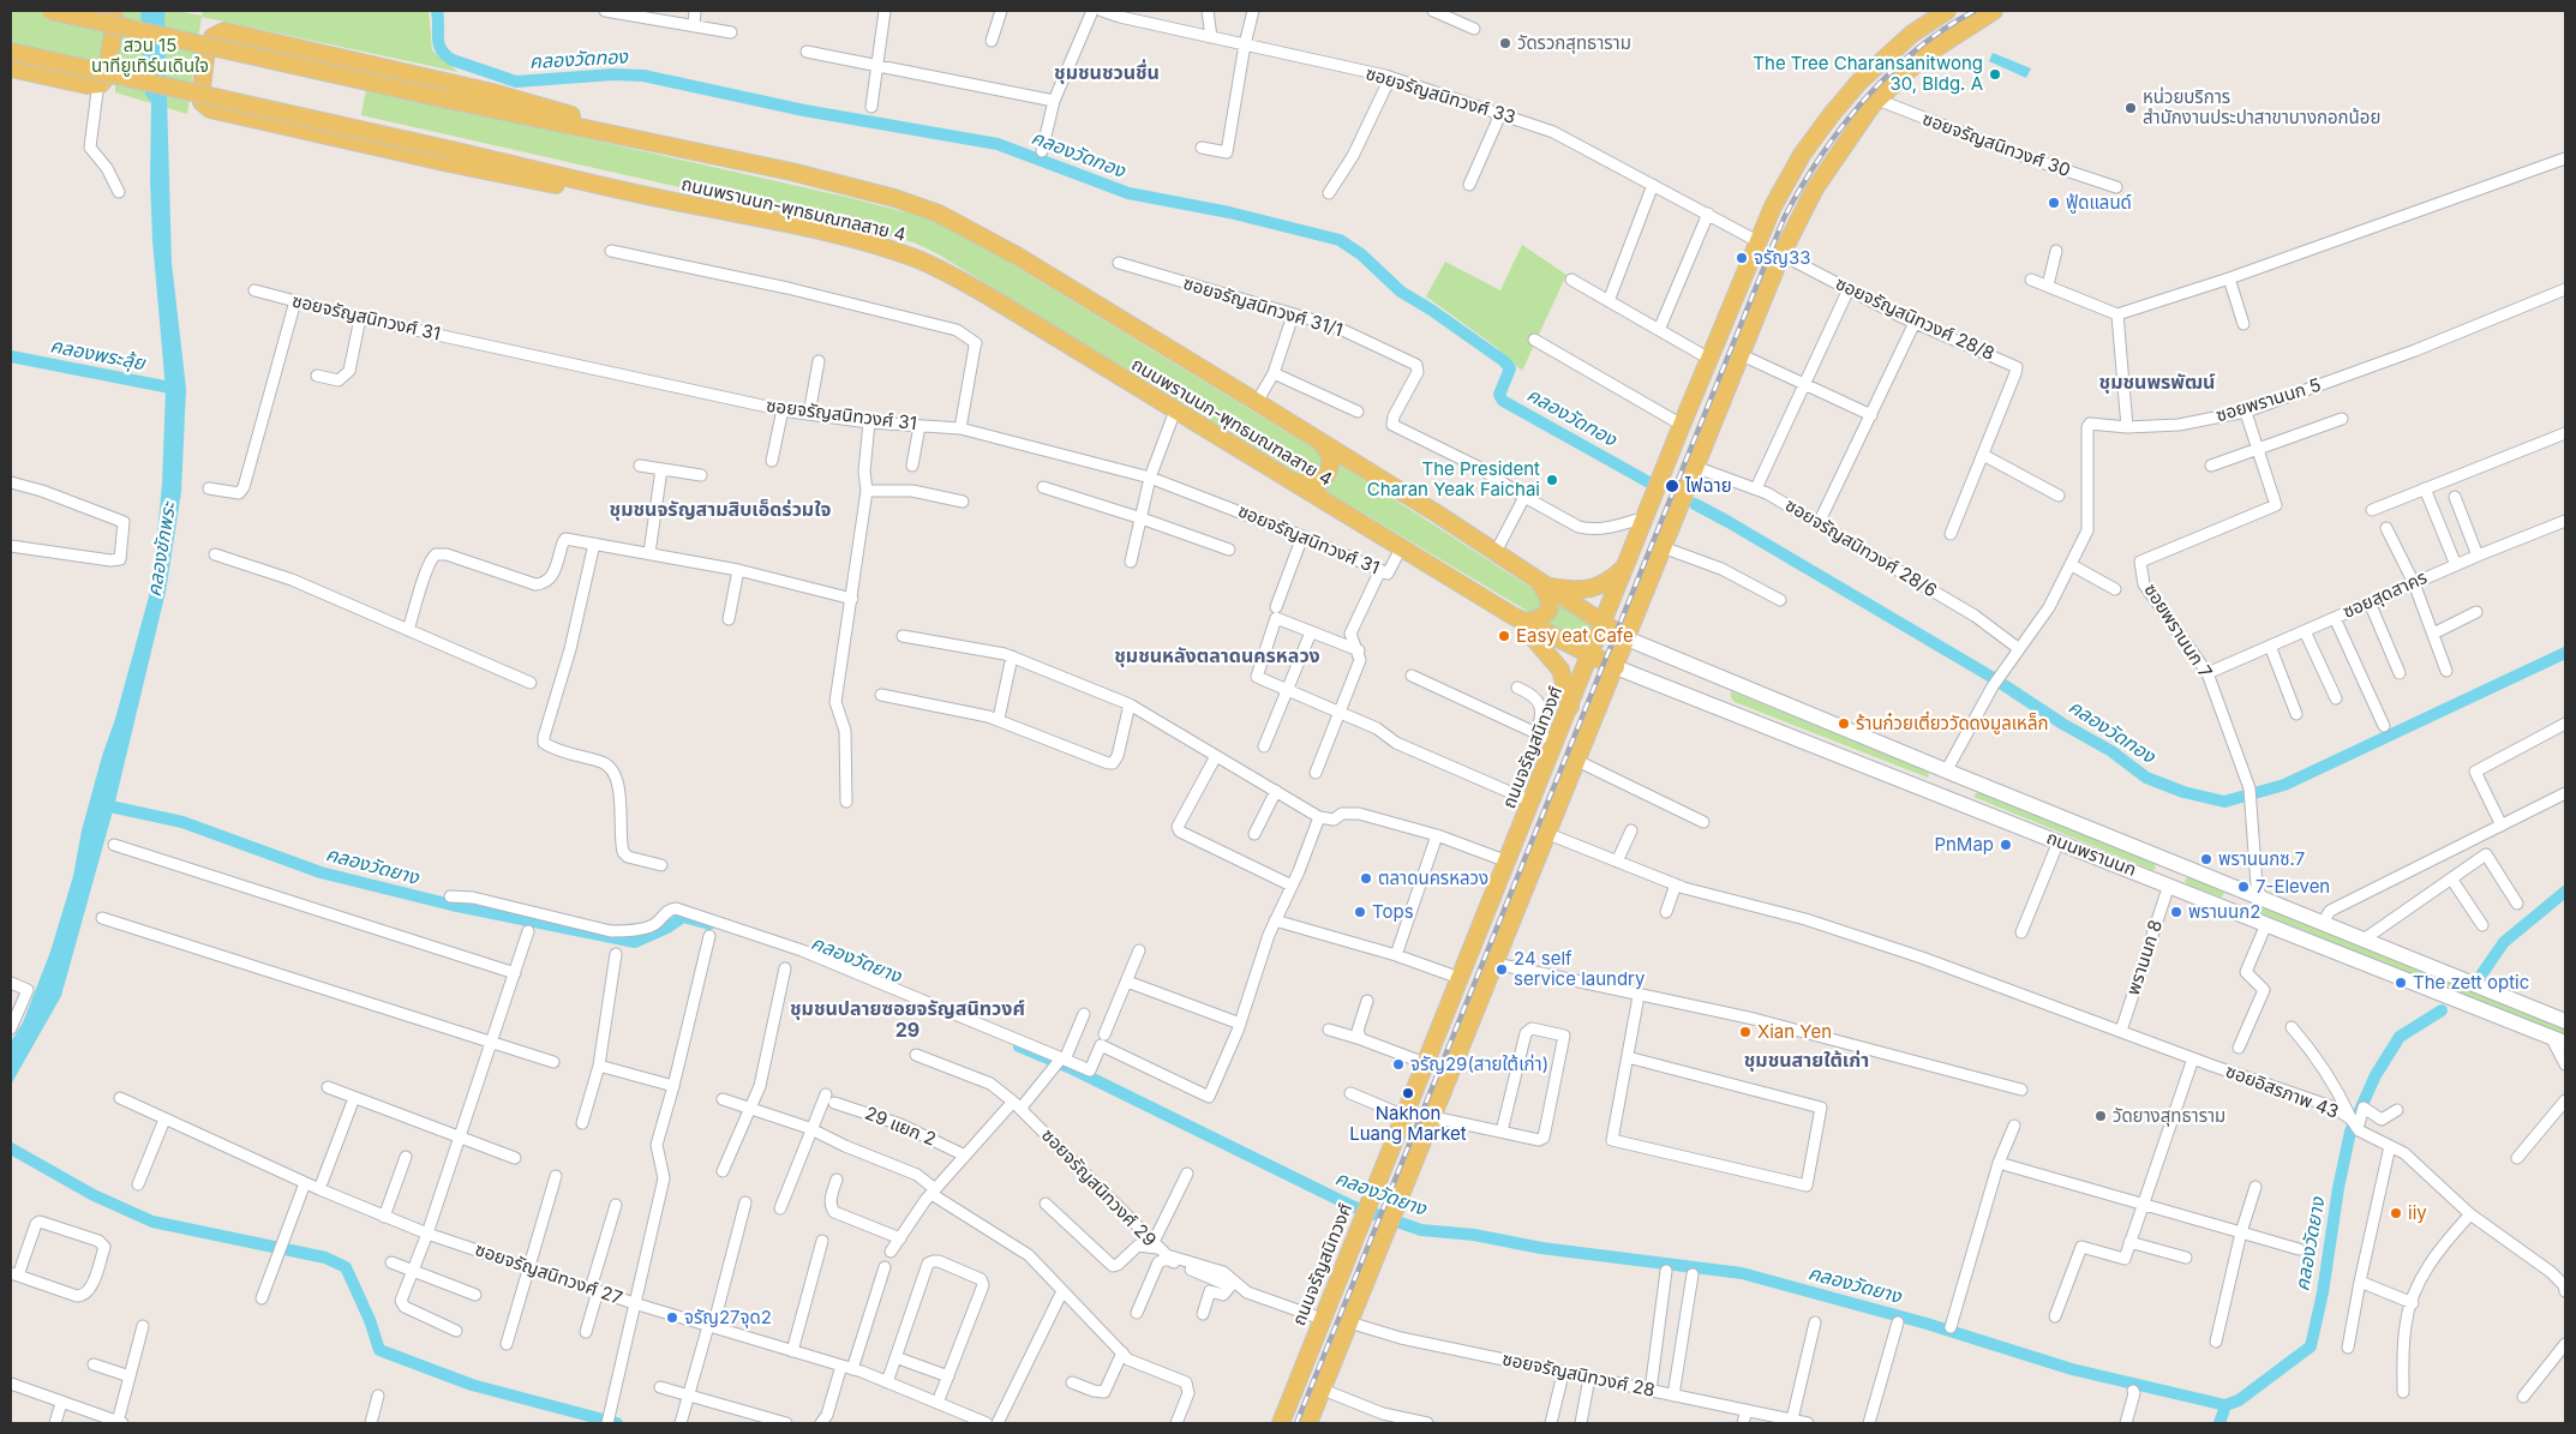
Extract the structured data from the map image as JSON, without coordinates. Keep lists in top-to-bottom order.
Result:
{
  "streets": {
    "main road": ["ถนนพรานนก-พุทธมณฑลสาย 4", "ถนนจรัญสนิทวงศ์", "ถนนพรานนก"],
    "street": [
      "ซอยจรัญสนิทวงศ์ 33",
      "ซอยจรัญสนิทวงศ์ 30",
      "ซอยจรัญสนิทวงศ์ 31/1",
      "ซอยจรัญสนิทวงศ์ 31",
      "ซอยจรัญสนิทวงศ์ 28/8",
      "ซอยพรานนก 5",
      "ซอยจรัญสนิทวงศ์ 28/6",
      "ซอยสุดสาคร",
      "ซอยพรานนก 7",
      "พรานนก 8",
      "ซอยอิสรภาพ 43",
      "29 แยก 2",
      "ซอยจรัญสนิทวงศ์ 29",
      "ซอยจรัญสนิทวงศ์ 27",
      "ซอยจรัญสนิทวงศ์ 28"
    ]
  },
  "crossings": [
    ["ซอยจรัญสนิทวงศ์ 33", "ถนนจรัญสนิทวงศ์"],
    ["ซอยจรัญสนิทวงศ์ 30", "ถนนจรัญสนิทวงศ์"],
    ["ถนนพรานนก-พุทธมณฑลสาย 4", "ซอยจรัญสนิทวงศ์ 31"],
    ["ถนนพรานนก-พุทธมณฑลสาย 4", "ถนนจรัญสนิทวงศ์"],
    ["ถนนพรานนก-พุทธมณฑลสาย 4", "ถนนพรานนก"],
    ["ซอยจรัญสนิทวงศ์ 31/1", "ถนนจรัญสนิทวงศ์"],
    ["ซอยจรัญสนิทวงศ์ 28/8", "ถนนจรัญสนิทวงศ์"],
    ["ซอยพรานนก 5", "ซอยจรัญสนิทวงศ์ 28/6"],
    ["ซอยพรานนก 5", "ถนนพรานนก"],
    ["ซอยจรัญสนิทวงศ์ 28/6", "ถนนจรัญสนิทวงศ์"],
    ["ซอยสุดสาคร", "ซอยพรานนก 7"],
    ["ซอยพรานนก 7", "ถนนพรานนก"],
    ["ถนนจรัญสนิทวงศ์", "ถนนพรานนก"],
    ["ถนนจรัญสนิทวงศ์", "ซอยอิสรภาพ 43"],
    ["ถนนจรัญสนิทวงศ์", "ซอยจรัญสนิทวงศ์ 29"],
    ["ถนนจรัญสนิทวงศ์", "ซอยจรัญสนิทวงศ์ 28"],
    ["ถนนพรานนก", "พรานนก 8"],
    ["พรานนก 8", "ซอยอิสรภาพ 43"]
  ],
  "districts": [
    "ชุมชนชวนชื่น",
    "ชุมชนพรพัฒน์",
    "ชุมชนจรัญสามสิบเอ็ดร่วมใจ",
    "ชุมชนหลังตลาดนครหลวง",
    "ชุมชนปลายซอยจรัญสนิทวงศ์ 29",
    "ชุมชนสายใต้เก่า"
  ],
  "water": [
    "คลองวัดทอง",
    "คลองพระลุ้ย",
    "คลองชักพระ",
    "คลองวัดยาง"
  ],
  "parks": ["สวน 15 นาทียูเทิร์นเดินใจ"],
  "places": [
    "วัดรวกสุทธาราม",
    "The Tree Charansanitwong 30, Bldg. A",
    "หน่วยบริการ สำนักงานประปาสาขาบางกอกน้อย",
    "ฟู้ดแลนด์",
    "จรัญ33",
    "The President Charan Yeak Faichai",
    "ไฟฉาย",
    "Easy eat Cafe",
    "ร้านก๋วยเตี๋ยววัดดงมูลเหล็ก",
    "PnMap",
    "พรานนกซ.7",
    "ตลาดนครหลวง",
    "7-Eleven",
    "Tops",
    "พรานนก2",
    "24 self service laundry",
    "The zett optic",
    "Xian Yen",
    "จรัญ29(สายใต้เก่า)",
    "Nakhon Luang Market",
    "วัดยางสุทธาราม",
    "iiy",
    "จรัญ27จุด2"
  ]
}
